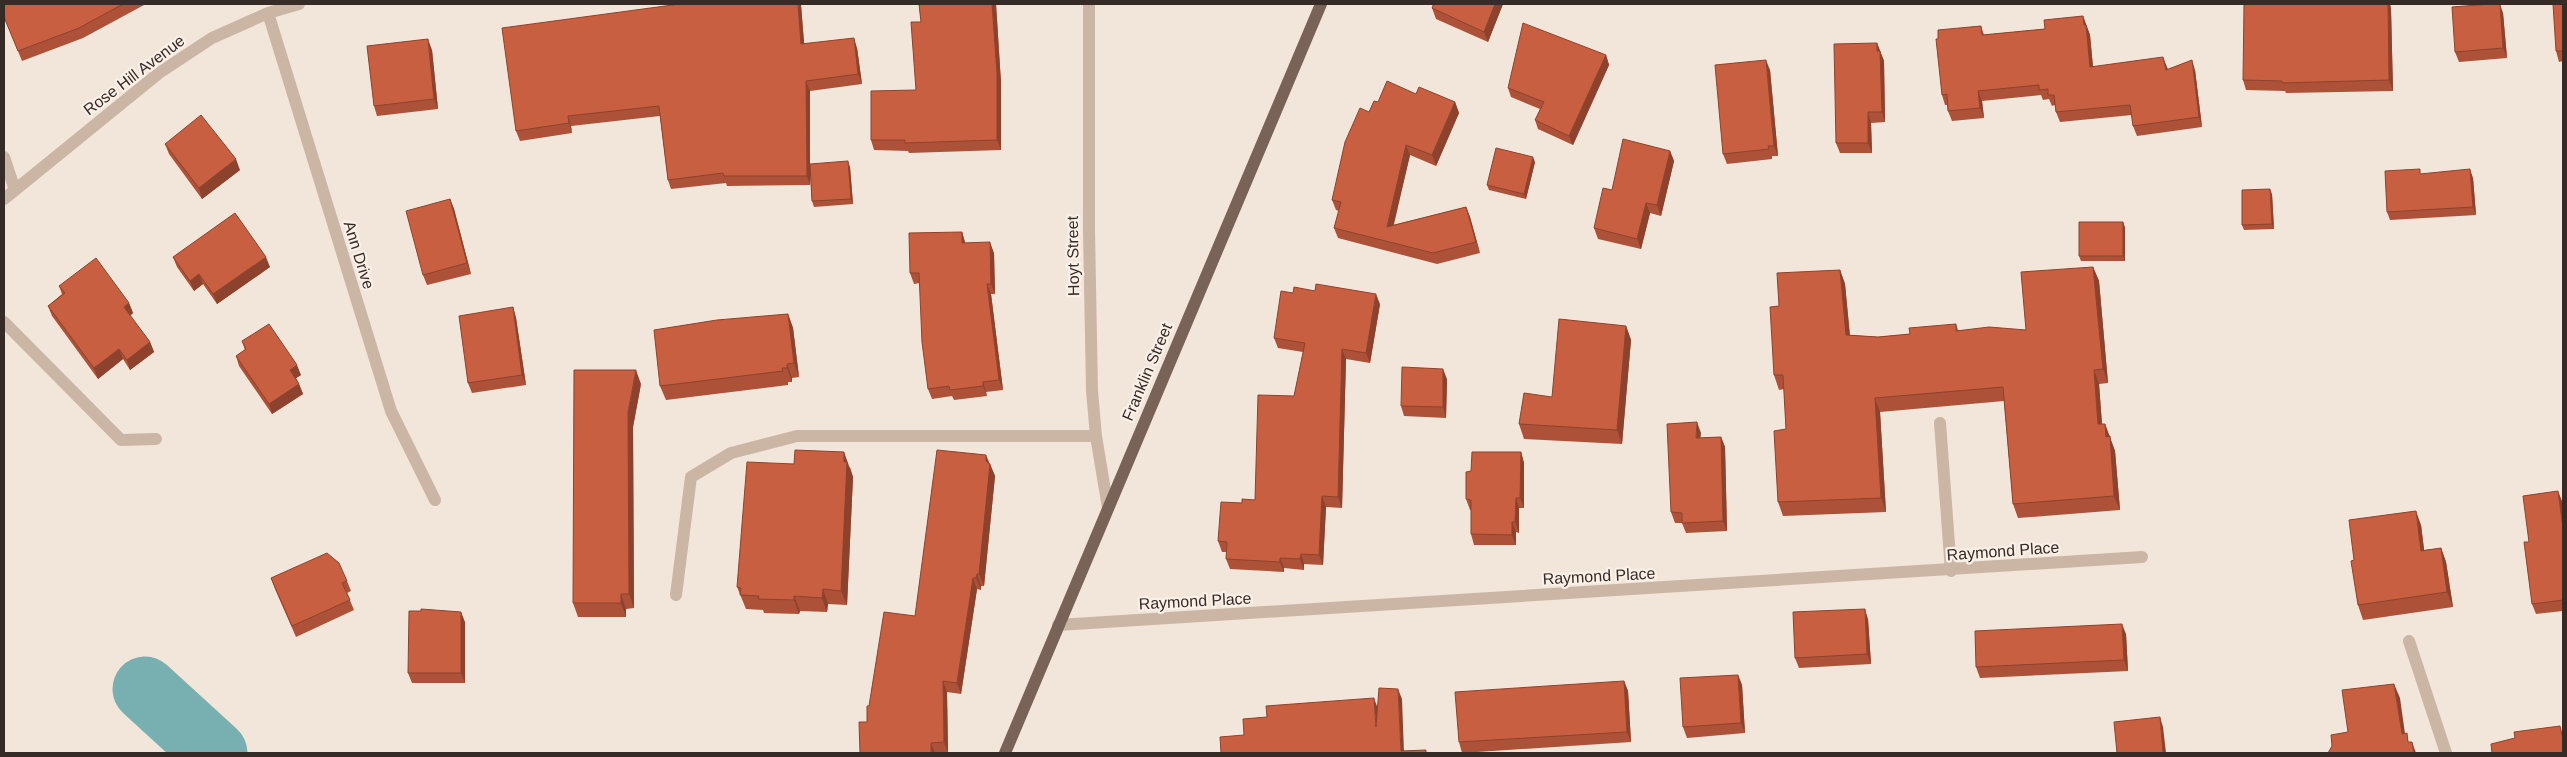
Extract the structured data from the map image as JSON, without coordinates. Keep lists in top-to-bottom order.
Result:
{
  "streets": {
    "main road": ["Franklin Street"],
    "street": [
      "Rose Hill Avenue",
      "Ann Drive",
      "Hoyt Street",
      "Raymond Place"
    ]
  },
  "crossings": [
    ["Rose Hill Avenue", "Ann Drive"],
    ["Hoyt Street", "Franklin Street"],
    ["Franklin Street", "Raymond Place"]
  ]
}
